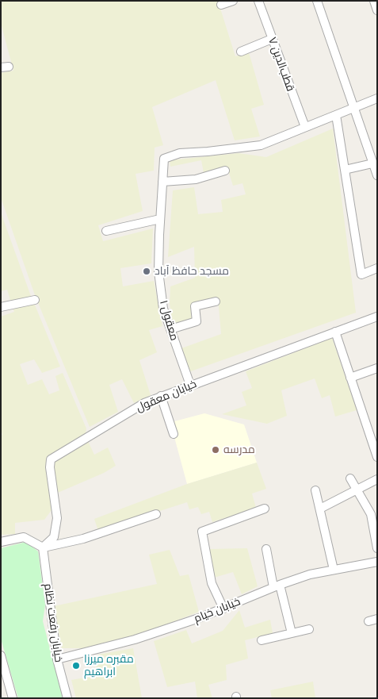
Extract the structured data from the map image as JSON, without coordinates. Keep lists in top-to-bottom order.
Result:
{
  "streets": {
    "street": [
      "قطب‌الدین ۷",
      "معقول ۱",
      "خیابان معقول",
      "خیابان خیام",
      "خیابان رفعت نظام"
    ]
  },
  "crossings": [
    ["قطب‌الدین ۷", "معقول ۱"],
    ["معقول ۱", "خیابان معقول"],
    ["خیابان معقول", "خیابان رفعت نظام"],
    ["خیابان خیام", "خیابان رفعت نظام"]
  ],
  "places": ["مسجد حافظ آباد", "مدرسه", "مقبره میرزا ابراهیم"]
}
